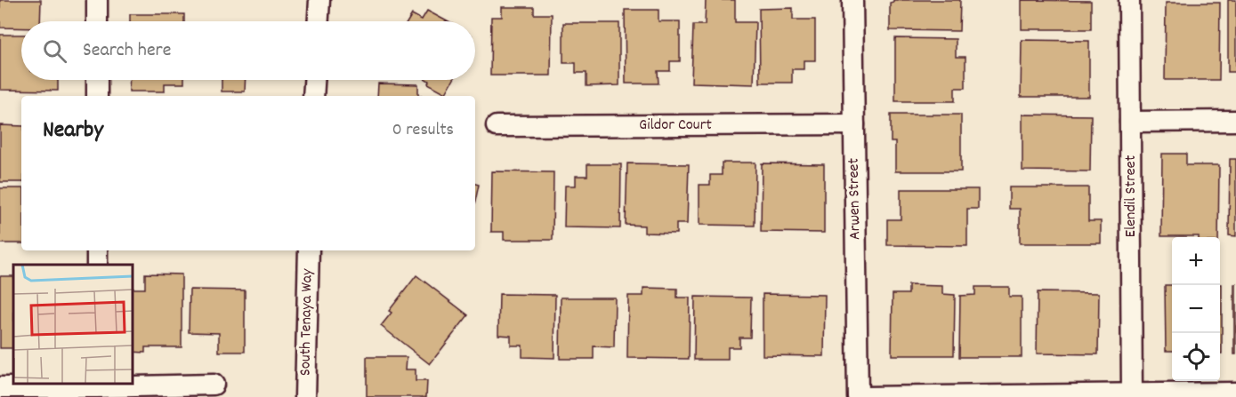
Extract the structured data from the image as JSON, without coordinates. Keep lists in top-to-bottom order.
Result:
{
  "streets": {
    "street": [
      "Gildor Court",
      "Elendil Street",
      "Arwen Street",
      "South Tenaya Way"
    ]
  },
  "crossings": [
    ["Gildor Court", "Arwen Street"]
  ],
  "page": {
    "search": "Search here",
    "heading": ["Nearby", "0 results"],
    "map_buttons": ["+", "−"]
  }
}
